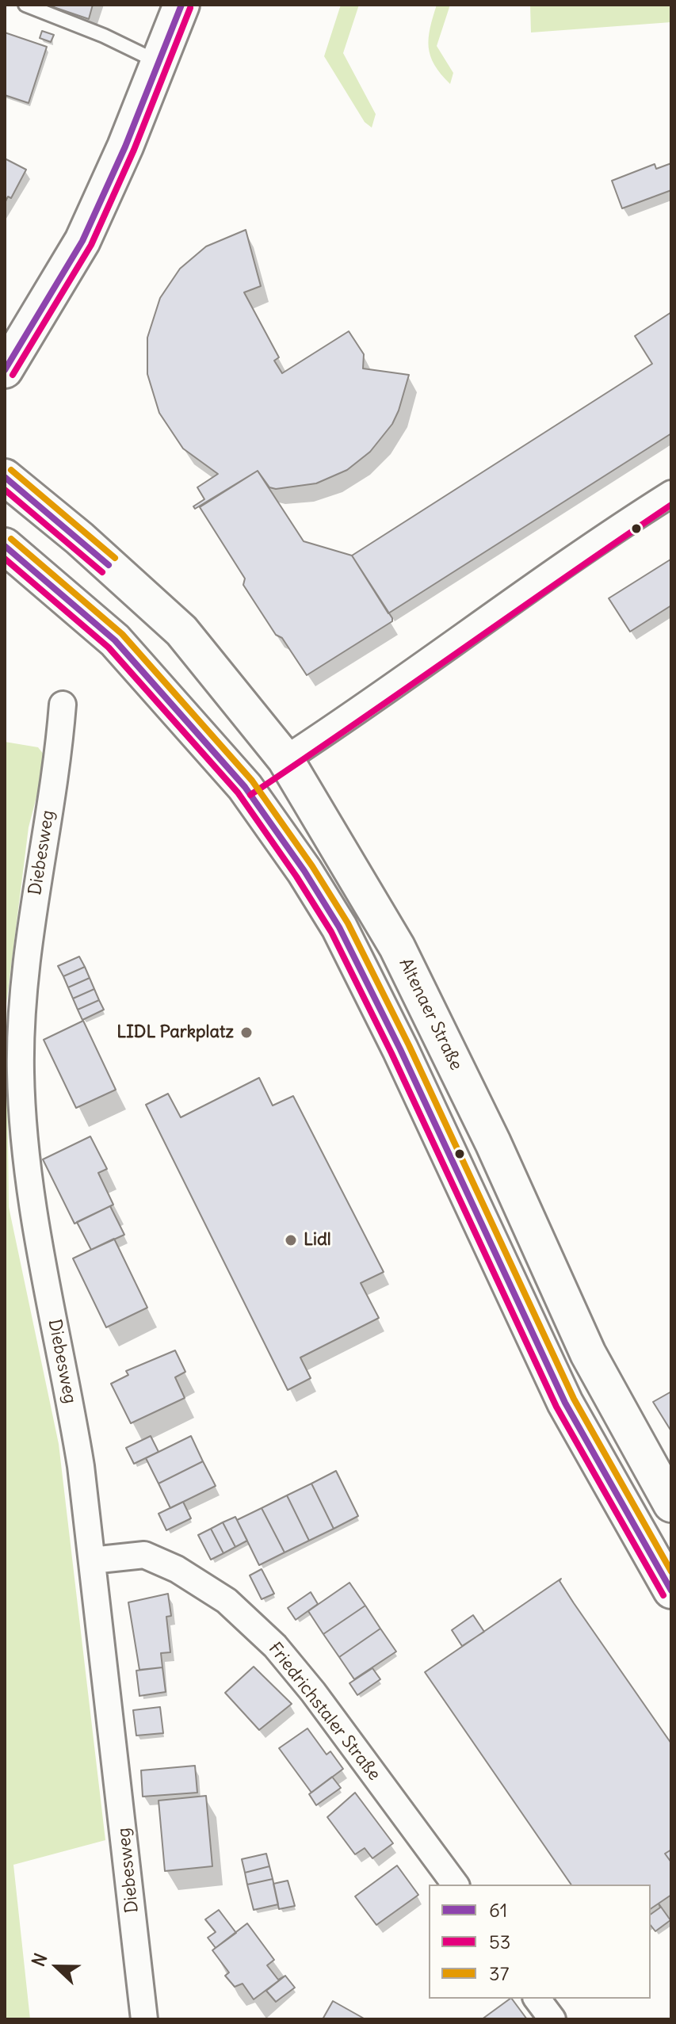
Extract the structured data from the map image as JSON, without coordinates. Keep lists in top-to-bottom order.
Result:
{
  "streets": {
    "main road": ["Altenaer Straße"],
    "street": ["Diebesweg", "Friedrichstaler Straße"]
  },
  "crossings": [
    ["Diebesweg", "Friedrichstaler Straße"]
  ],
  "places": ["LIDL Parkplatz", "Lidl"],
  "lines": ["transit line 61", "transit line 53", "transit line 37"],
  "legend": ["61", "53", "37"],
  "north": "left"
}
